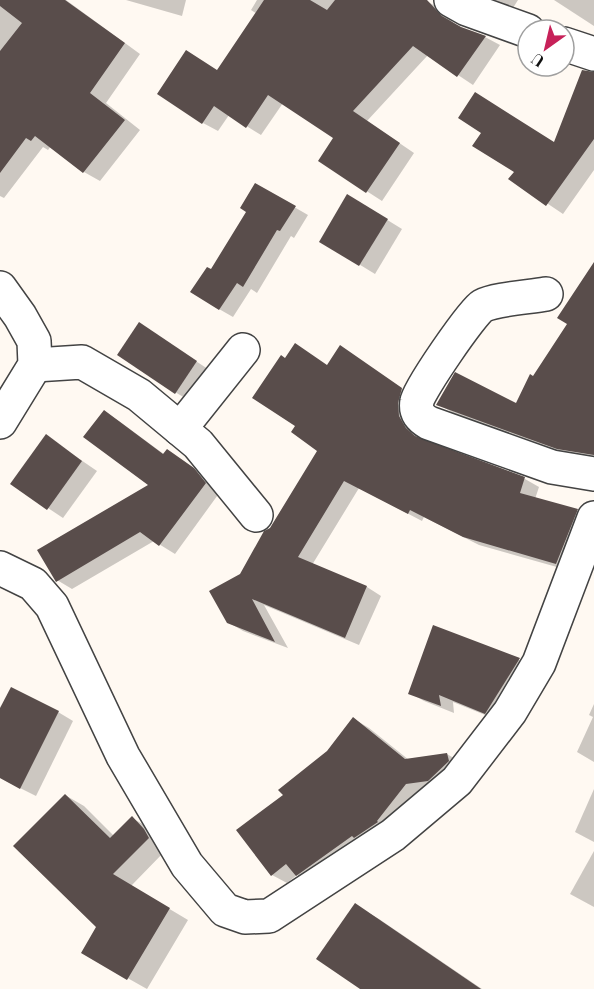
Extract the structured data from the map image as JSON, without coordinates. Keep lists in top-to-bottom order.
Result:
{
  "north": "bottom left"
}
